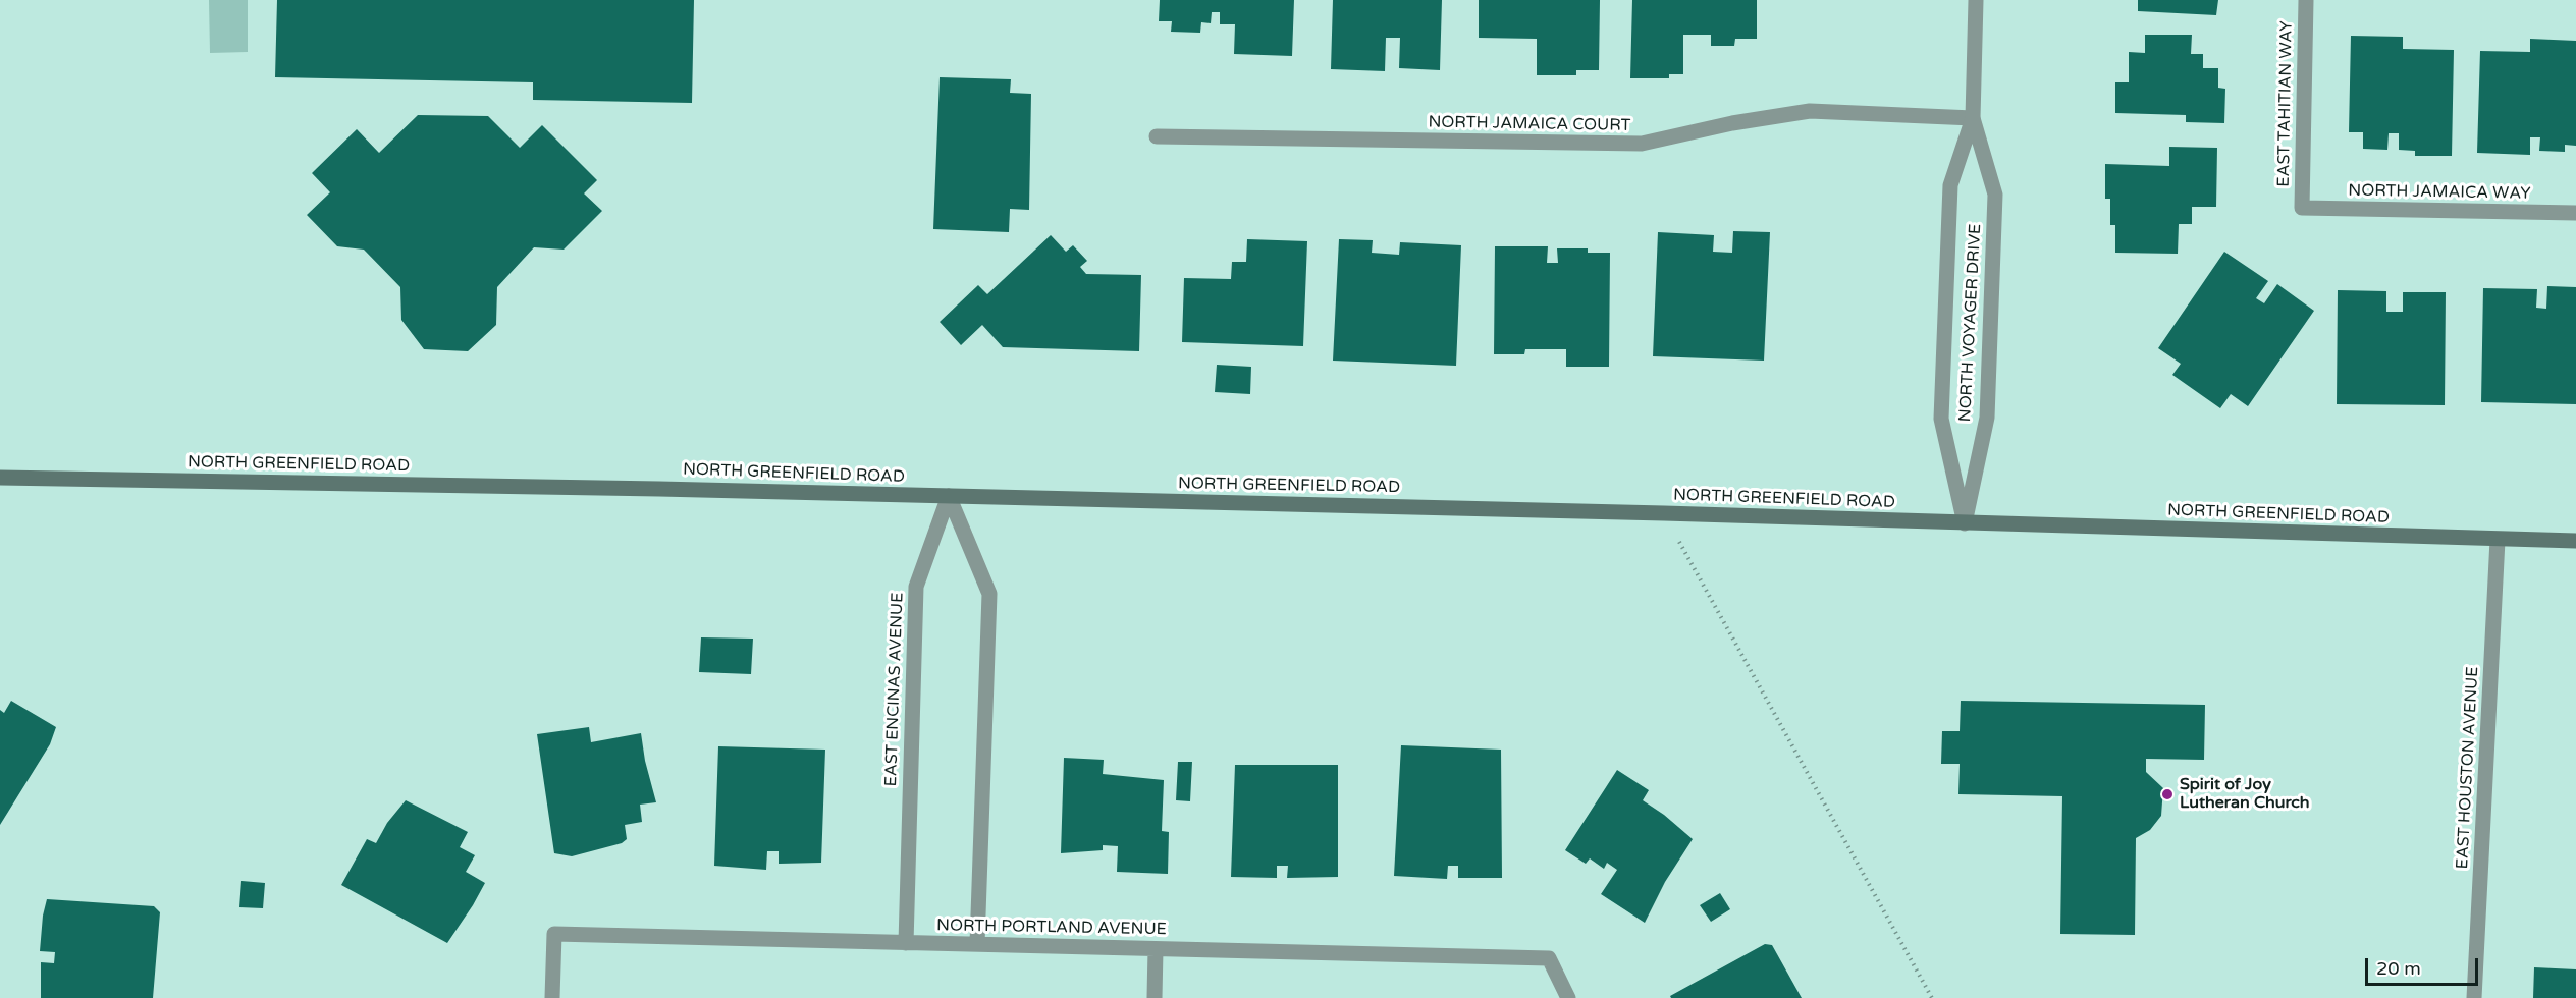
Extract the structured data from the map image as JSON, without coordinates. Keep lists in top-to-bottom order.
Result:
{
  "streets": {
    "main road": ["NORTH GREENFIELD ROAD"],
    "street": [
      "EAST TAHITIAN WAY",
      "NORTH JAMAICA COURT",
      "NORTH JAMAICA WAY",
      "NORTH VOYAGER DRIVE",
      "EAST ENCINAS AVENUE",
      "EAST HOUSTON AVENUE",
      "NORTH PORTLAND AVENUE"
    ]
  },
  "crossings": [
    ["EAST TAHITIAN WAY", "NORTH JAMAICA WAY"],
    ["NORTH JAMAICA COURT", "NORTH VOYAGER DRIVE"],
    ["NORTH VOYAGER DRIVE", "NORTH GREENFIELD ROAD"],
    ["NORTH GREENFIELD ROAD", "EAST ENCINAS AVENUE"],
    ["NORTH GREENFIELD ROAD", "EAST HOUSTON AVENUE"],
    ["EAST ENCINAS AVENUE", "NORTH PORTLAND AVENUE"]
  ],
  "places": ["Spirit of Joy Lutheran Church"],
  "scale_bar": "20 m"
}
